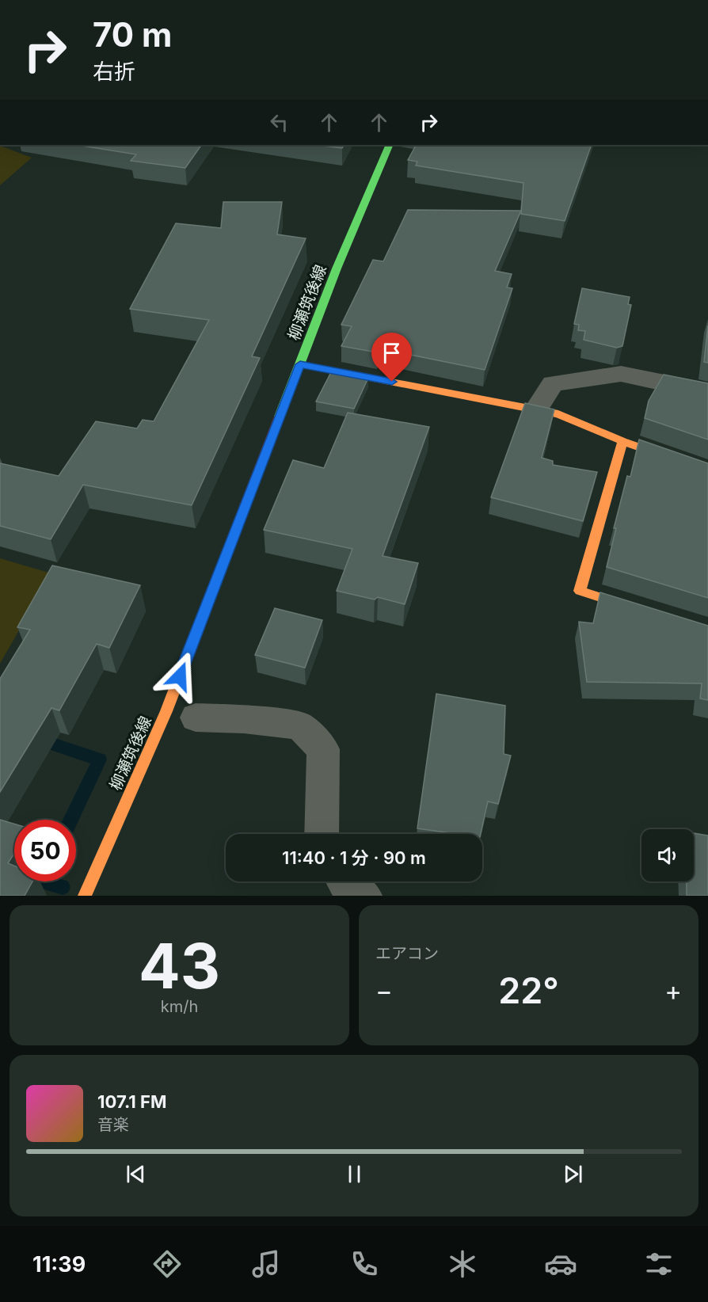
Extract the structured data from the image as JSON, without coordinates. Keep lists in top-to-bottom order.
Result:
{
  "streets": {
    "main road": ["柳瀬筑後線"]
  },
  "page": {
    "turn": ["70 m", "右折"],
    "limit": "50",
    "trip": "11:40 · 1 分 · 90 m",
    "tile": [
      ["43", "km/h"],
      "エアコン"
    ],
    "heat": ["−", "22°", "+"],
    "song": ["107.1 FM", "音楽"],
    "tabs": "11:39"
  }
}
